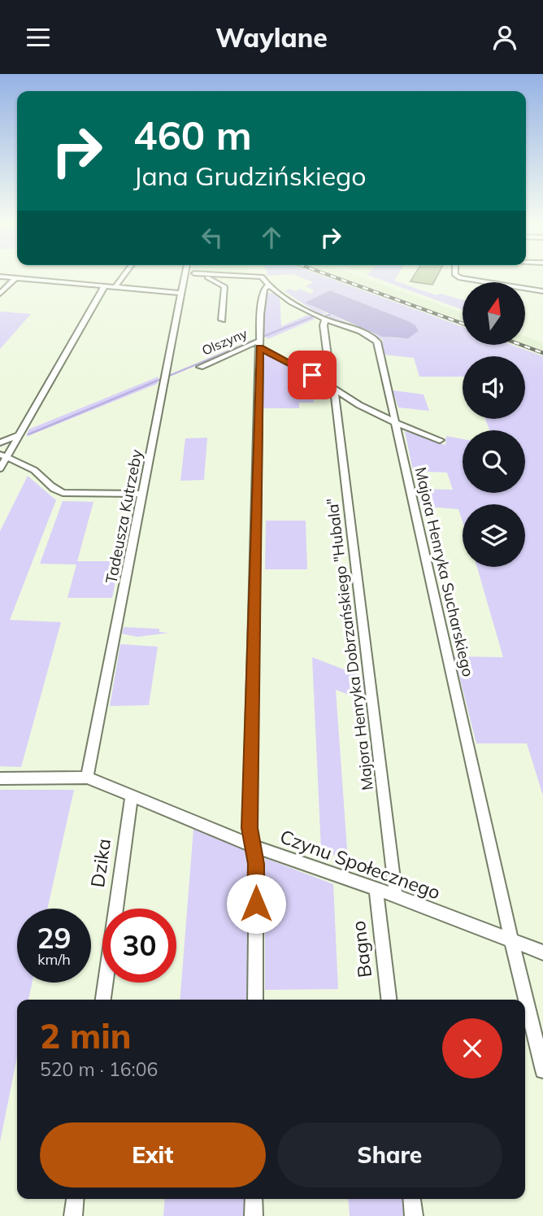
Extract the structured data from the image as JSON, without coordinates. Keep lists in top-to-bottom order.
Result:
{
  "streets": {
    "street": [
      "Olszyny",
      "Tadeusza Kutrzeby",
      "Majora Henryka Sucharskiego",
      "Majora Henryka Dobrzańskiego \"Hubala\"",
      "Dzika",
      "Czynu Społecznego",
      "Bagno"
    ]
  },
  "crossings": [
    ["Tadeusza Kutrzeby", "Czynu Społecznego"],
    ["Majora Henryka Sucharskiego", "Majora Henryka Dobrzańskiego \"Hubala\""],
    ["Majora Henryka Sucharskiego", "Czynu Społecznego"],
    ["Majora Henryka Dobrzańskiego \"Hubala\"", "Czynu Społecznego"],
    ["Dzika", "Czynu Społecznego"],
    ["Czynu Społecznego", "Bagno"]
  ],
  "north": "top",
  "page": {
    "header": "Waylane",
    "turn": ["460 m", "Jana Grudzińskiego"],
    "speed": "29 km/h",
    "limit": "30",
    "heading": ["2 min", "520 m · 16:06"],
    "buttons": ["Exit", "Share"]
  }
}
